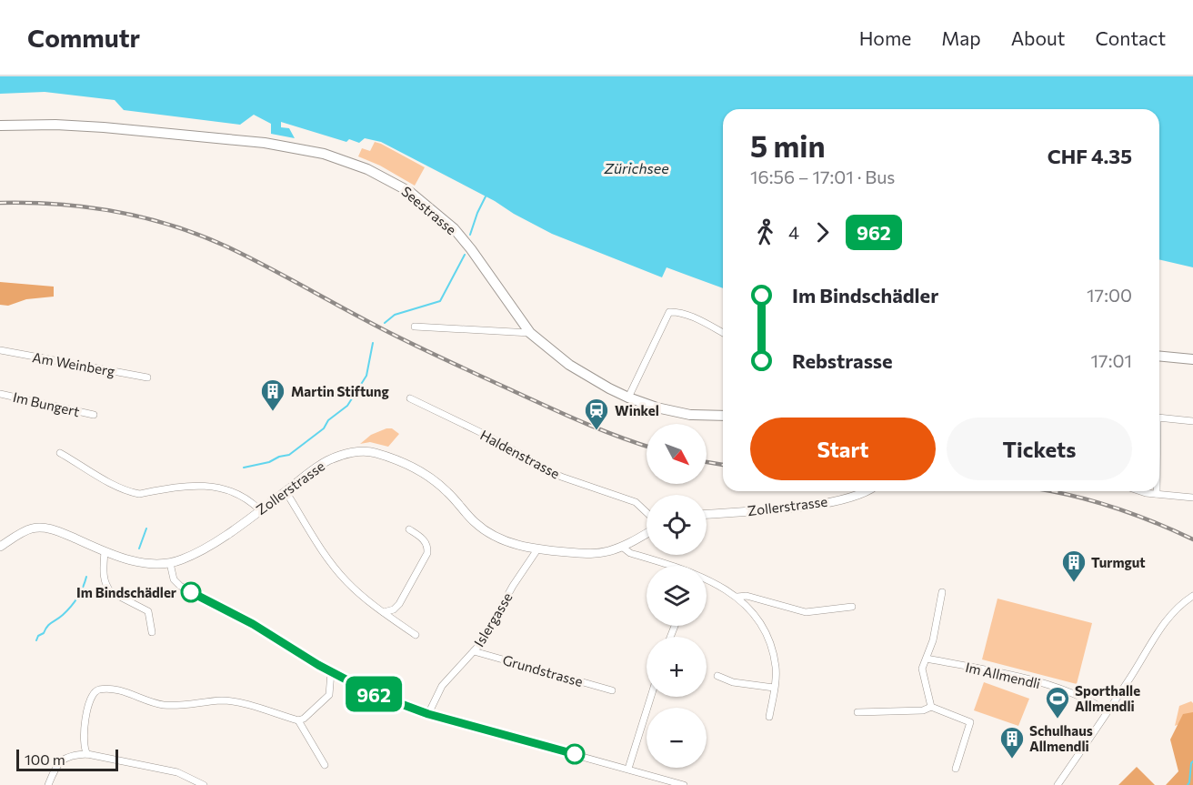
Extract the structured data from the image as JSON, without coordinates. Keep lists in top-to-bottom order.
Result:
{
  "streets": {
    "main road": ["Seestrasse"],
    "street": [
      "Am Weinberg",
      "Im Bungert",
      "Haldenstrasse",
      "Zollerstrasse",
      "Islergasse",
      "Grundstrasse",
      "Im Allmendli"
    ]
  },
  "crossings": [
    ["Zollerstrasse", "Islergasse"],
    ["Islergasse", "Grundstrasse"]
  ],
  "water": ["Zürichsee"],
  "places": {
    "building": ["Martin Stiftung", "Turmgut", "Schulhaus Allmendli"],
    "station": ["Winkel"],
    "other": ["Im Bindschädler"],
    "sports": ["Sporthalle Allmendli"]
  },
  "lines": ["bus line 962"],
  "scale_bar": "100 m",
  "north": "bottom right",
  "page": {
    "header": "Commutr",
    "nav": [
      "Home",
      "Map",
      "About",
      "Contact"
    ],
    "on_map": "962",
    "heading": ["5 min", "16:56 – 17:01 · Bus", "CHF 4.35"],
    "legs": ["4", "962"],
    "list": [
      {
        "name": "Im Bindschädler",
        "value": "17:00"
      },
      {
        "name": "Rebstrasse",
        "value": "17:01"
      }
    ],
    "buttons": ["Start", "Tickets"],
    "map_buttons": ["+", "−"],
    "scale": "100 m"
  }
}
